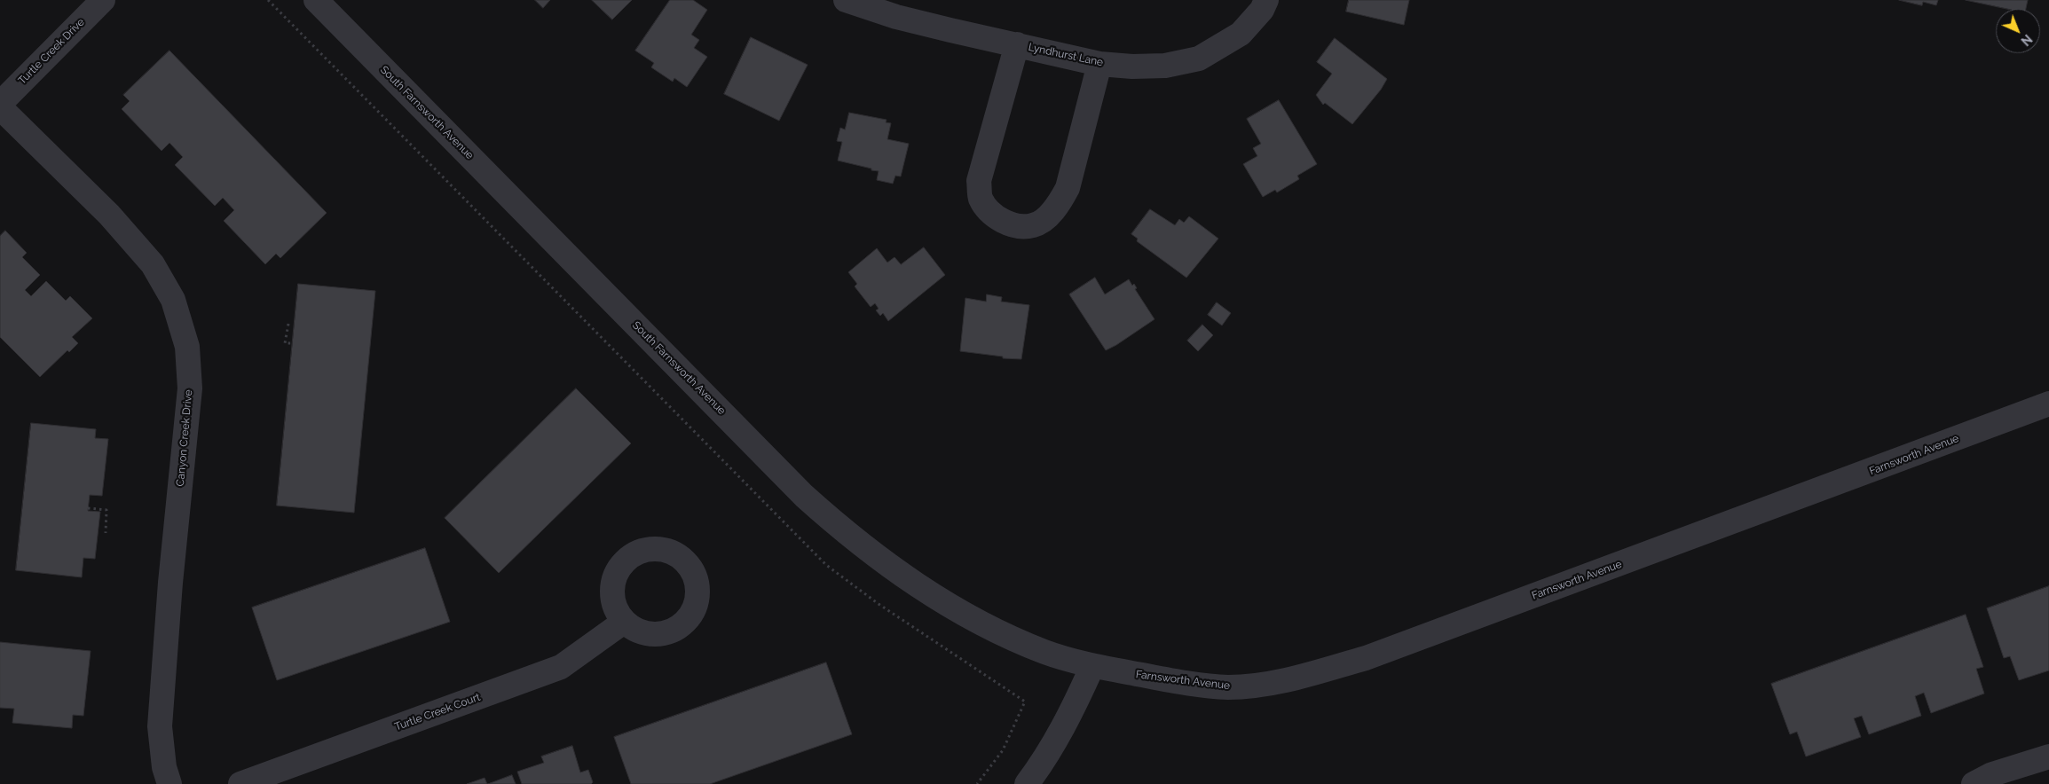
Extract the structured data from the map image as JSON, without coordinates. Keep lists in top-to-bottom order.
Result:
{
  "streets": {
    "street": [
      "Turtle Creek Drive",
      "Lyndhurst Lane",
      "South Farnsworth Avenue",
      "Canyon Creek Drive",
      "Farnsworth Avenue",
      "Turtle Creek Court"
    ]
  },
  "crossings": [
    ["South Farnsworth Avenue", "Farnsworth Avenue"]
  ],
  "north": "bottom right"
}
